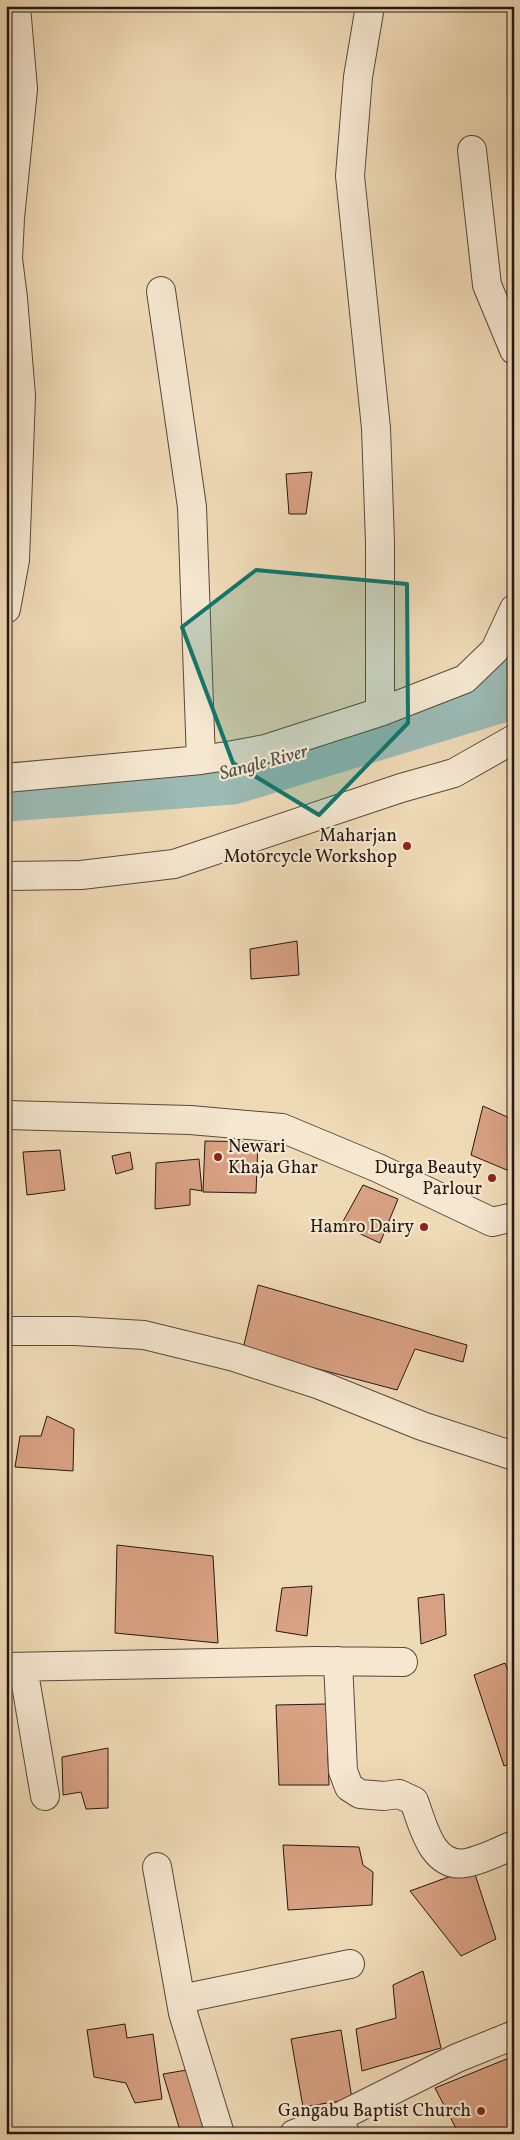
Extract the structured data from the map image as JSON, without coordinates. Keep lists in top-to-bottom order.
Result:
{
  "water": ["Sangle River"],
  "places": [
    "Maharjan Motorcycle Workshop",
    "Newari Khaja Ghar",
    "Durga Beauty Parlour",
    "Hamro Dairy",
    "Gangabu Baptist Church"
  ]
}
